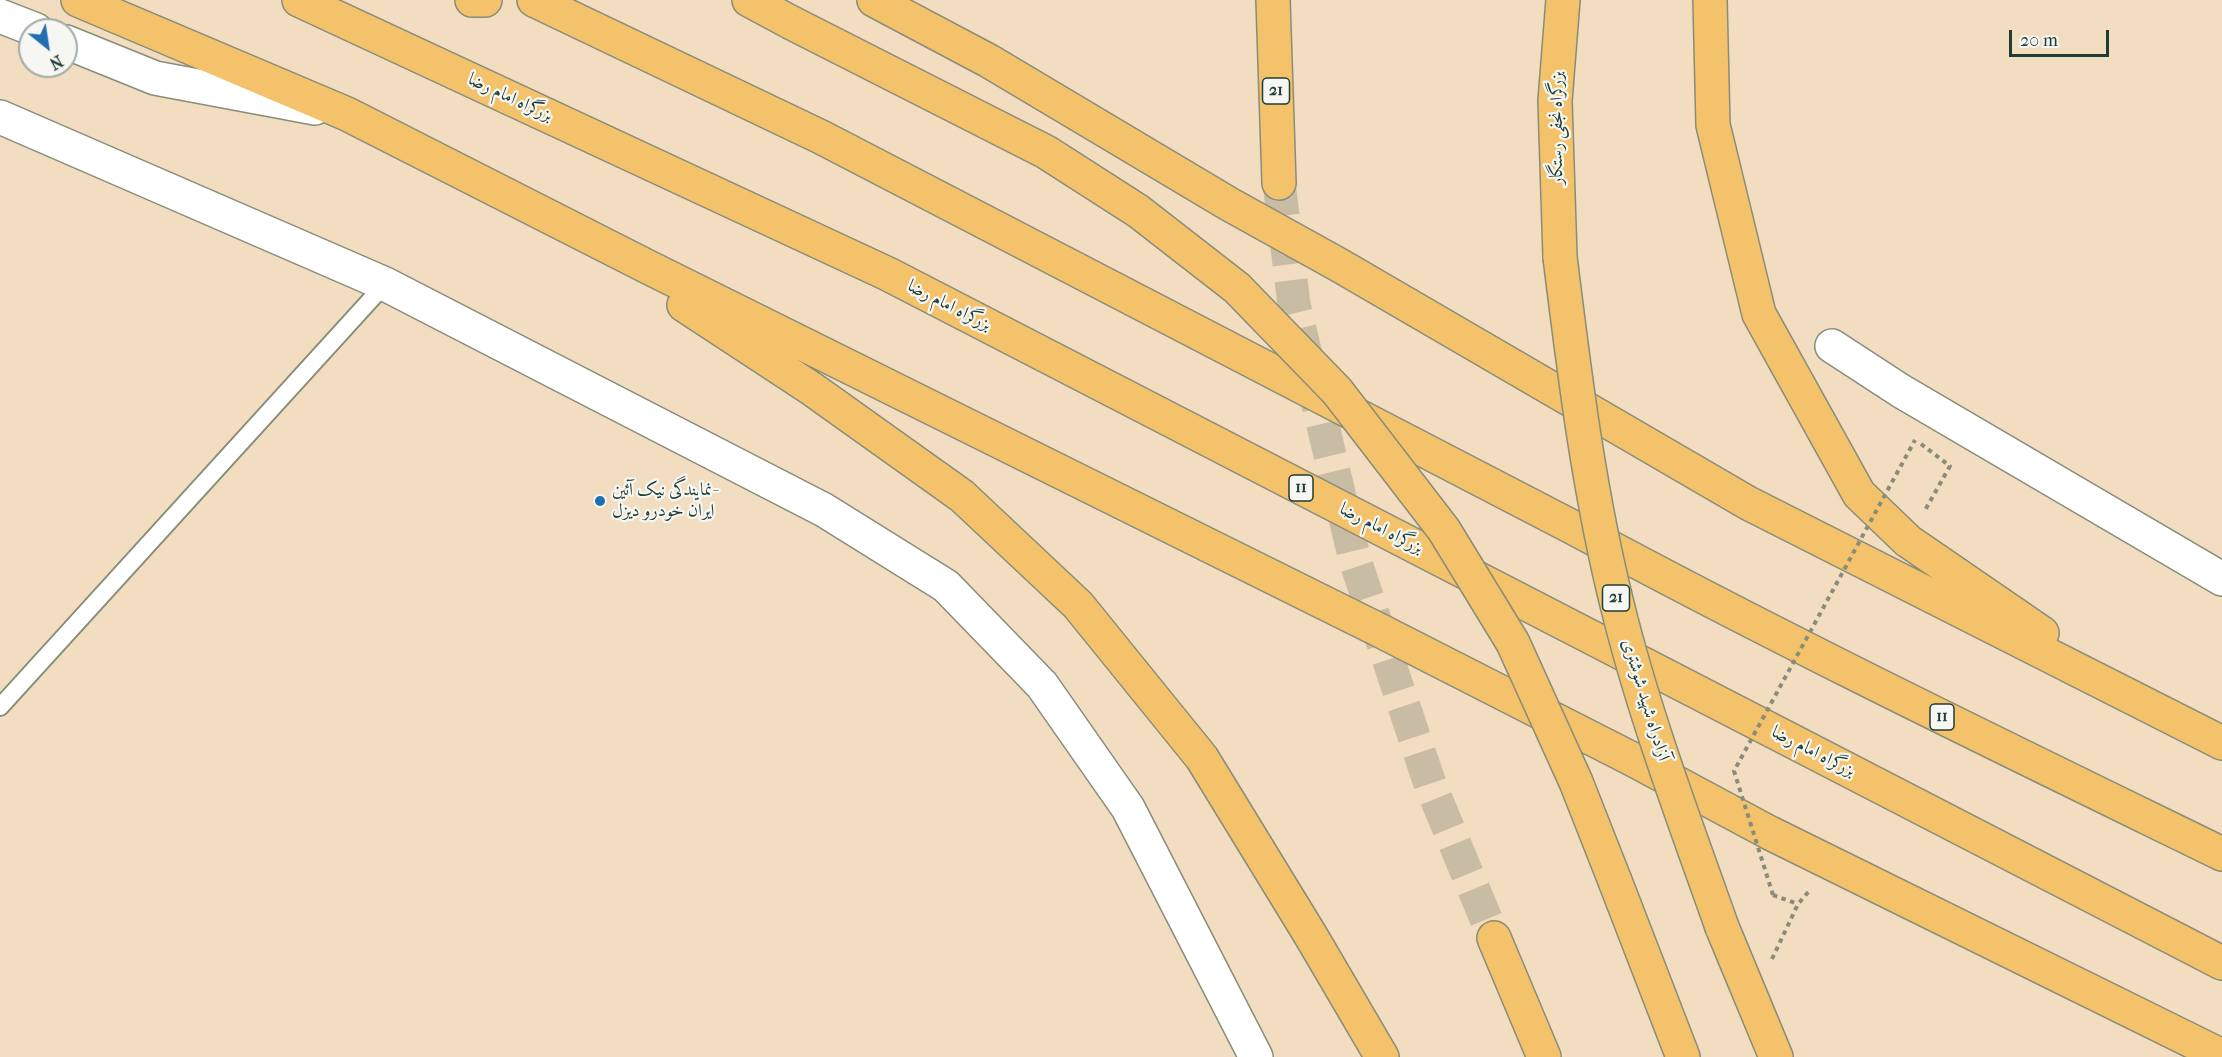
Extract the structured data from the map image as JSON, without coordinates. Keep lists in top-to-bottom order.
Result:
{
  "streets": {
    "highway": [
      "21",
      "بزرگراه امام رضا",
      "بزرگراه نجفی رستگار",
      "11",
      "آزادراه شهید شوشتری"
    ]
  },
  "crossings": [
    ["بزرگراه نجفی رستگار", "آزادراه شهید شوشتری"]
  ],
  "places": ["نمایندگی نیک آئین- ایران خودرو دیزل"],
  "scale_bar": "20 m",
  "north": "bottom right"
}
